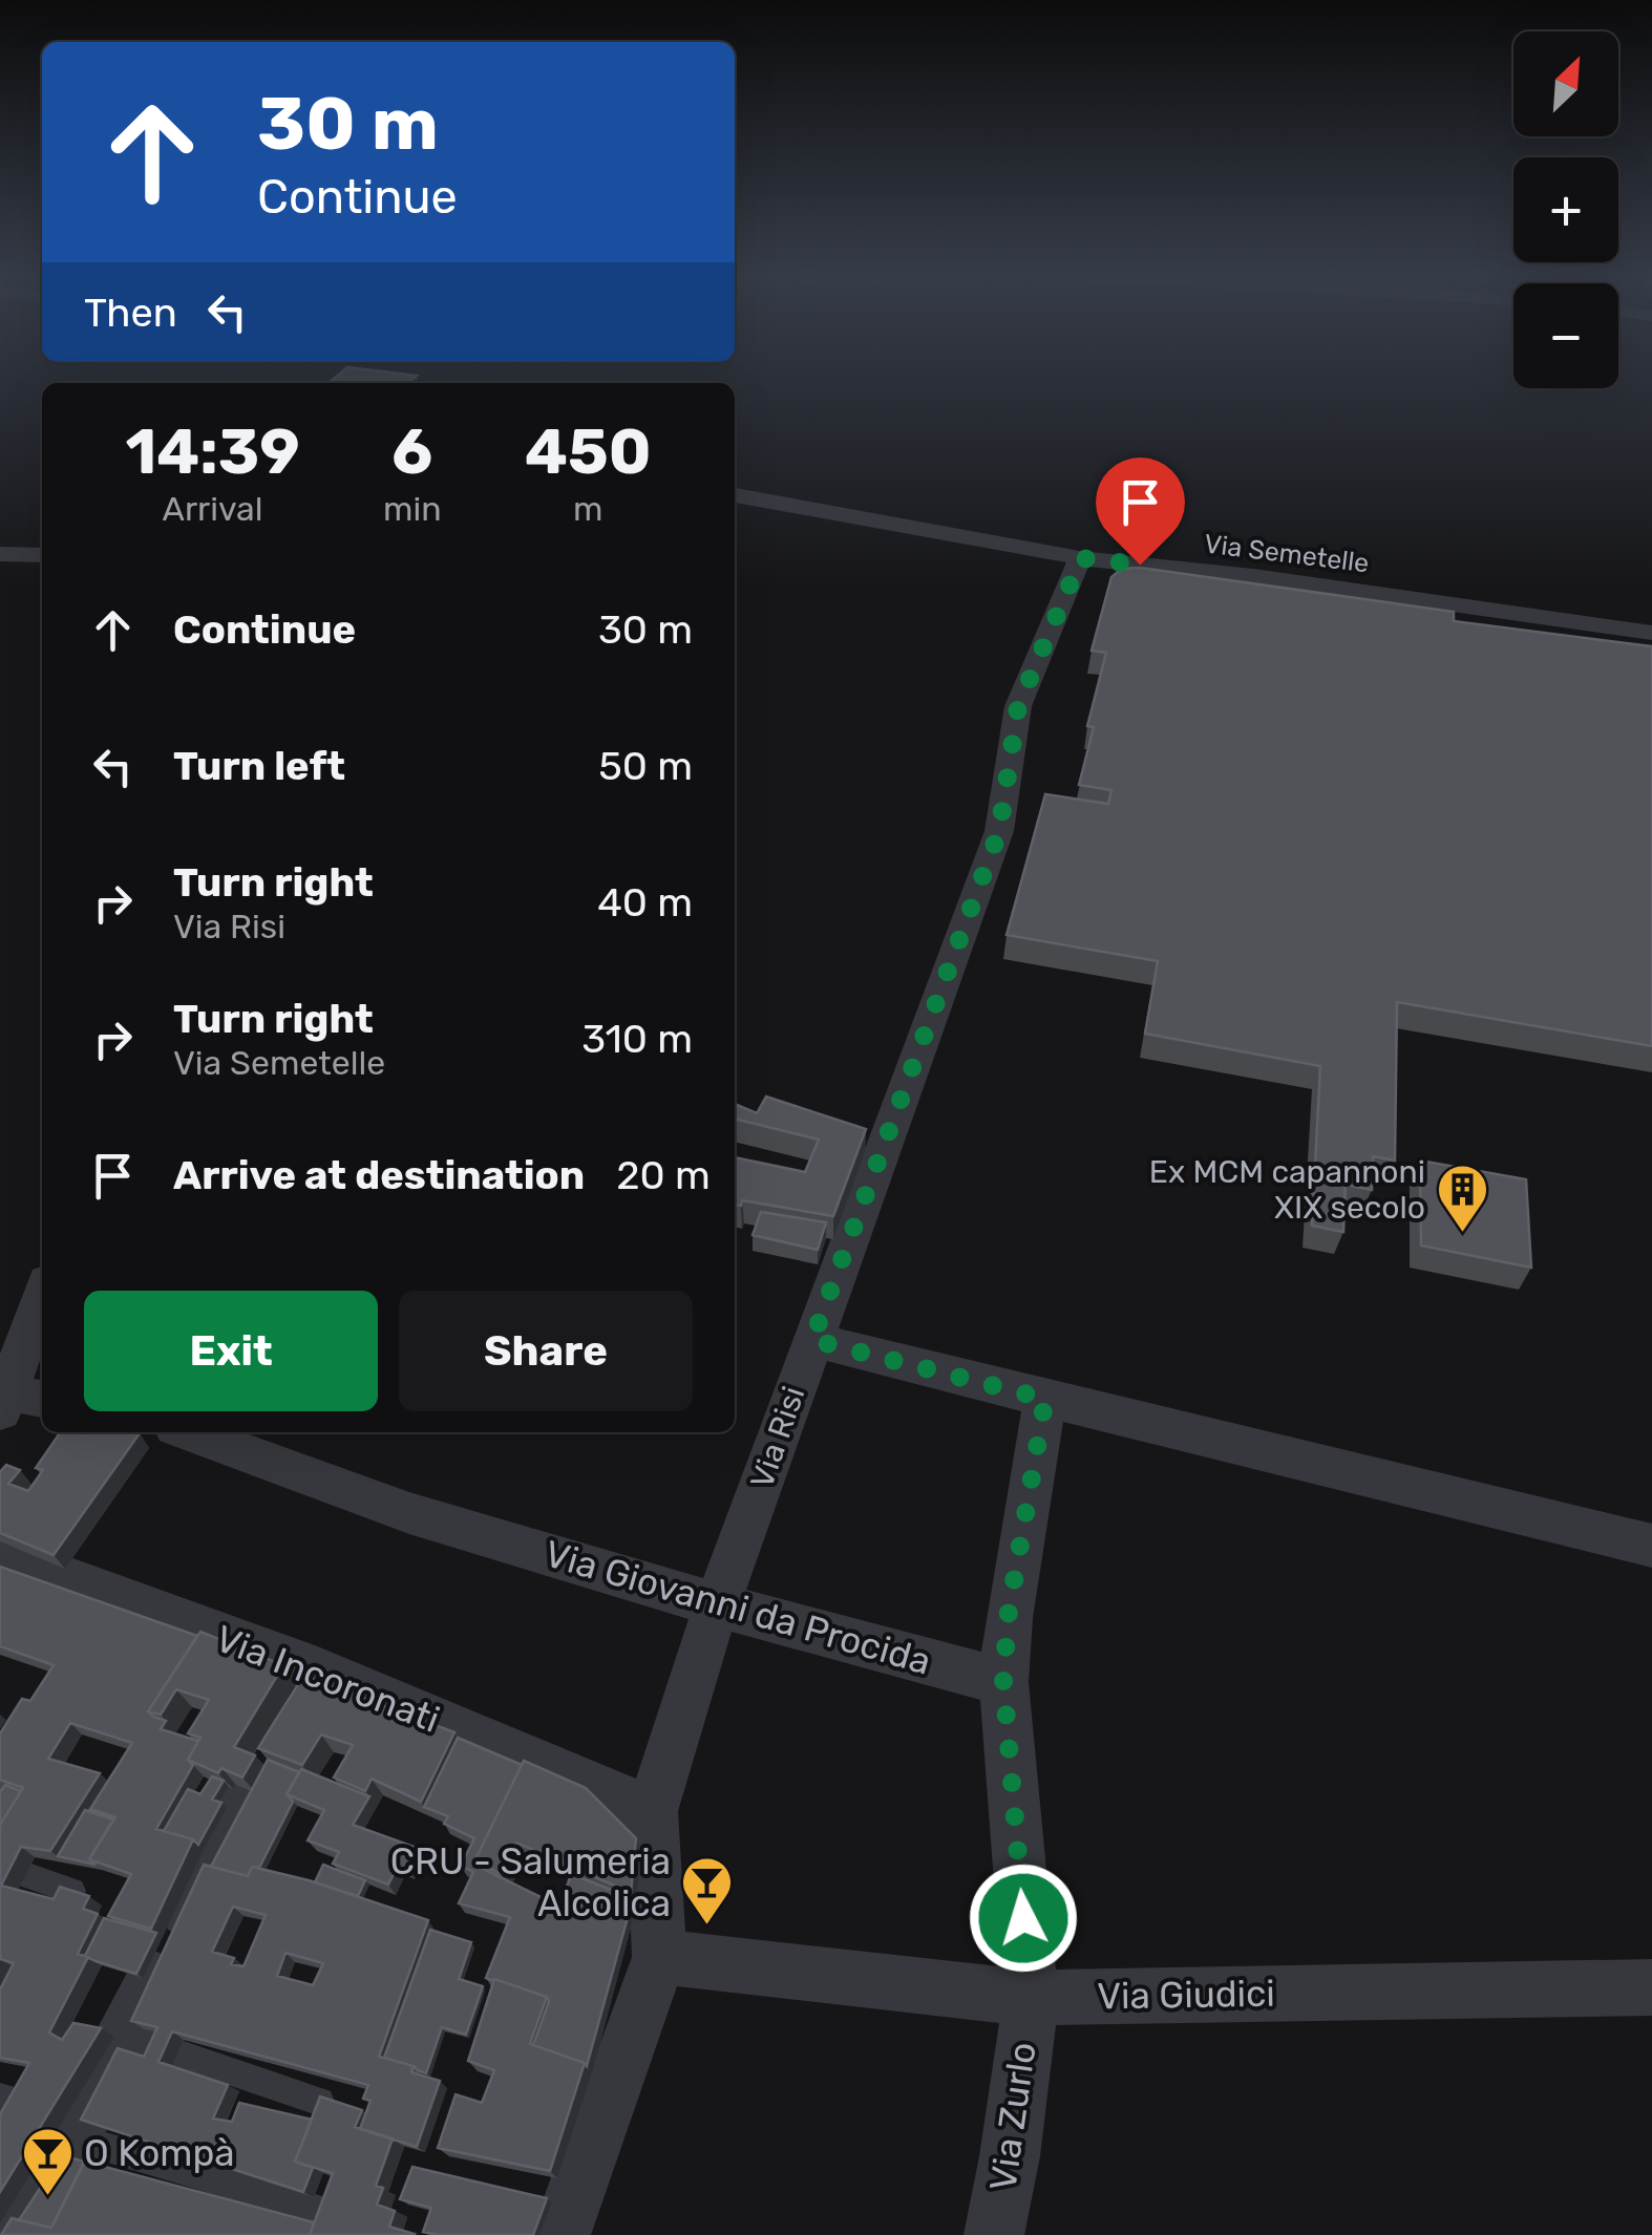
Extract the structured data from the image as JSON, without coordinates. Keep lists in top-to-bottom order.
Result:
{
  "streets": {
    "street": [
      "Via Semetelle",
      "Via Risi",
      "Via Giovanni da Procida",
      "Via Incoronati",
      "Via Giudici",
      "Via Zurlo"
    ]
  },
  "crossings": [
    ["Via Semetelle", "Via Risi"],
    ["Via Risi", "Via Giovanni da Procida"],
    ["Via Risi", "Via Incoronati"],
    ["Via Risi", "Via Giudici"],
    ["Via Giudici", "Via Zurlo"]
  ],
  "places": {
    "building": ["Ex MCM capannoni XIX secolo"],
    "bar": ["CRU - Salumeria Alcolica", "O Kompà"]
  },
  "north": "top right",
  "page": {
    "map_buttons": ["+", "−"],
    "turn": ["30 m", "Continue"],
    "then": "Then",
    "eta": [
      "14:39",
      "Arrival",
      "6",
      "min",
      "450",
      "m"
    ],
    "list": [
      {
        "name": "Continue",
        "value": "30 m"
      },
      {
        "name": "Turn left",
        "value": "50 m"
      },
      {
        "name": "Turn right",
        "note": "Via Risi",
        "value": "40 m"
      },
      {
        "name": "Turn right",
        "note": "Via Semetelle",
        "value": "310 m"
      },
      {
        "name": "Arrive at destination",
        "value": "20 m"
      }
    ],
    "buttons": ["Exit", "Share"]
  }
}
